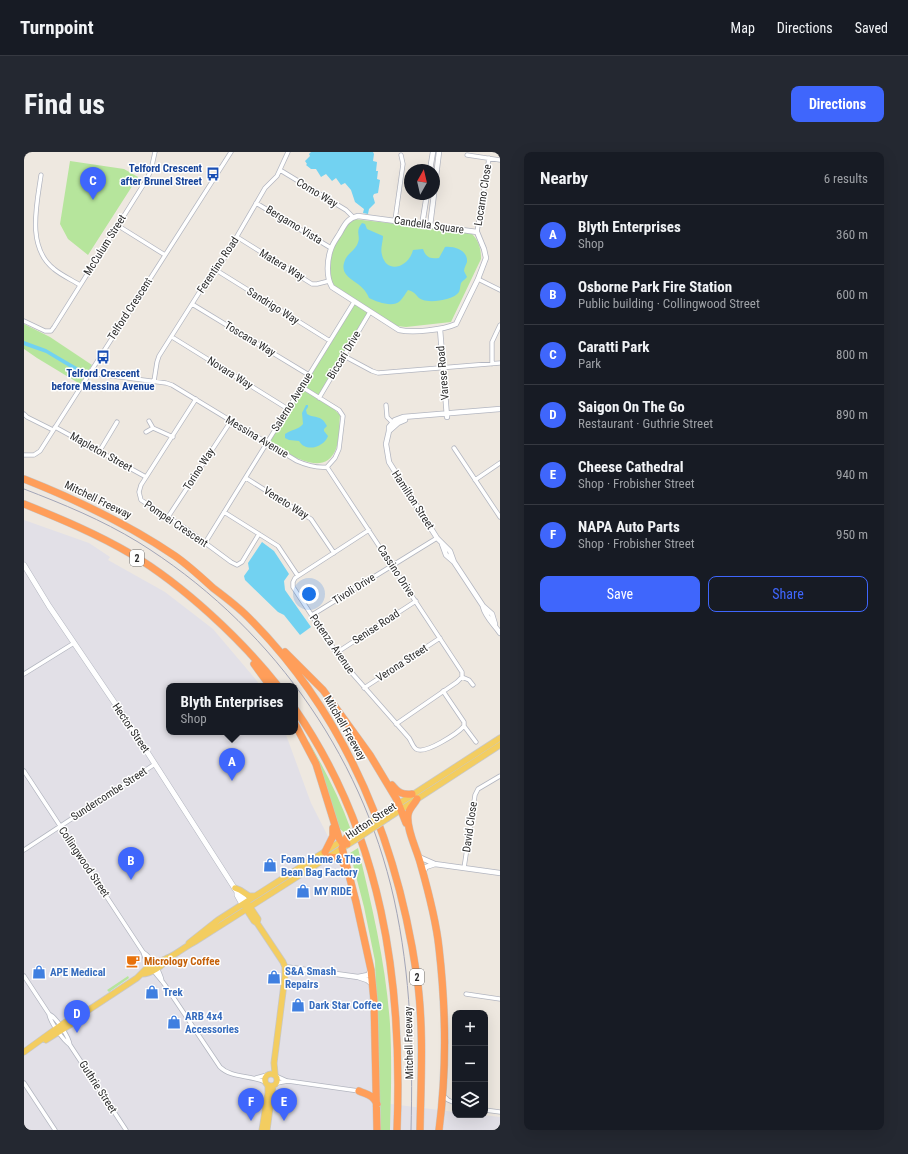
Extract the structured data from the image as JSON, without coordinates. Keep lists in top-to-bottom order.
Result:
{
  "streets": {
    "highway": ["Mitchell Freeway", "2"],
    "main road": ["Hector Street", "Hutton Street"],
    "street": [
      "Como Way",
      "Locarno Close",
      "Bergamo Vista",
      "Candella Square",
      "McCulum Street",
      "Ferentino Road",
      "Matera Way",
      "Sandrigo Way",
      "Telford Crescent",
      "Toscana Way",
      "Biccari Drive",
      "Novara Way",
      "Varese Road",
      "Salerno Avenue",
      "Messina Avenue",
      "Mapleton Street",
      "Torino Way",
      "Hamilton Street",
      "Veneto Way",
      "Pompei Crescent",
      "Cassino Drive",
      "Tivoli Drive",
      "Senise Road",
      "Potenza Avenue",
      "Verona Street",
      "Sundercombe Street",
      "David Close",
      "Collingwood Street",
      "Guthrie Street"
    ]
  },
  "crossings": [
    ["Como Way", "Locarno Close"],
    ["Como Way", "Bergamo Vista"],
    ["Como Way", "Candella Square"],
    ["Como Way", "Ferentino Road"],
    ["Como Way", "Matera Way"],
    ["Como Way", "Biccari Drive"],
    ["Como Way", "Varese Road"],
    ["Como Way", "Salerno Avenue"],
    ["Locarno Close", "Bergamo Vista"],
    ["Locarno Close", "Candella Square"],
    ["Locarno Close", "Matera Way"],
    ["Locarno Close", "Biccari Drive"],
    ["Locarno Close", "Varese Road"],
    ["Locarno Close", "Salerno Avenue"],
    ["Bergamo Vista", "Candella Square"],
    ["Bergamo Vista", "Ferentino Road"],
    ["Bergamo Vista", "Matera Way"],
    ["Bergamo Vista", "Biccari Drive"],
    ["Bergamo Vista", "Varese Road"],
    ["Bergamo Vista", "Salerno Avenue"],
    ["Candella Square", "Matera Way"],
    ["Candella Square", "Biccari Drive"],
    ["Candella Square", "Varese Road"],
    ["Candella Square", "Salerno Avenue"],
    ["Ferentino Road", "Matera Way"],
    ["Ferentino Road", "Sandrigo Way"],
    ["Ferentino Road", "Toscana Way"],
    ["Ferentino Road", "Novara Way"],
    ["Ferentino Road", "Messina Avenue"],
    ["Matera Way", "Biccari Drive"],
    ["Matera Way", "Varese Road"],
    ["Matera Way", "Salerno Avenue"],
    ["Sandrigo Way", "Salerno Avenue"],
    ["Telford Crescent", "Messina Avenue"],
    ["Telford Crescent", "Mapleton Street"],
    ["Toscana Way", "Salerno Avenue"],
    ["Biccari Drive", "Varese Road"],
    ["Biccari Drive", "Salerno Avenue"],
    ["Novara Way", "Salerno Avenue"],
    ["Varese Road", "Salerno Avenue"],
    ["Varese Road", "Hamilton Street"],
    ["Salerno Avenue", "Messina Avenue"],
    ["Salerno Avenue", "Veneto Way"],
    ["Salerno Avenue", "Pompei Crescent"],
    ["Messina Avenue", "Torino Way"],
    ["Messina Avenue", "Pompei Crescent"],
    ["Messina Avenue", "Cassino Drive"],
    ["Mapleton Street", "Pompei Crescent"],
    ["Torino Way", "Pompei Crescent"],
    ["Hamilton Street", "Tivoli Drive"],
    ["Cassino Drive", "Tivoli Drive"],
    ["Cassino Drive", "Senise Road"],
    ["Cassino Drive", "Verona Street"],
    ["Tivoli Drive", "Potenza Avenue"],
    ["Senise Road", "Potenza Avenue"],
    ["Potenza Avenue", "Verona Street"],
    ["Hector Street", "Sundercombe Street"],
    ["Hector Street", "Hutton Street"],
    ["Sundercombe Street", "Collingwood Street"],
    ["Hutton Street", "Collingwood Street"],
    ["Hutton Street", "Guthrie Street"]
  ],
  "places": {
    "bus stop": ["Telford Crescent after Brunel Street", "Telford Crescent before Messina Avenue"],
    "shop": [
      "Foam Home & The Bean Bag Factory",
      "MY RIDE",
      "APE Medical",
      "S&A Smash Repairs",
      "Trek",
      "Dark Star Coffee",
      "ARB 4x4 Accessories"
    ],
    "cafe": ["Micrology Coffee"]
  },
  "north": "top",
  "page": {
    "header": "Turnpoint",
    "nav": ["Map", "Directions", "Saved"],
    "buttons": [
      "Directions",
      ["Save", "Share"]
    ],
    "title": "Find us",
    "heading": ["Nearby", "6 results"],
    "pins": [
      "C",
      "A",
      "B",
      "D",
      "E",
      "F"
    ],
    "list": [
      {
        "mark": "A",
        "name": "Blyth Enterprises",
        "note": "Shop",
        "value": "360 m"
      },
      {
        "mark": "B",
        "name": "Osborne Park Fire Station",
        "note": "Public building · Collingwood Street",
        "value": "600 m"
      },
      {
        "mark": "C",
        "name": "Caratti Park",
        "note": "Park",
        "value": "800 m"
      },
      {
        "mark": "D",
        "name": "Saigon On The Go",
        "note": "Restaurant · Guthrie Street",
        "value": "890 m"
      },
      {
        "mark": "E",
        "name": "Cheese Cathedral",
        "note": "Shop · Frobisher Street",
        "value": "940 m"
      },
      {
        "mark": "F",
        "name": "NAPA Auto Parts",
        "note": "Shop · Frobisher Street",
        "value": "950 m"
      }
    ],
    "popup": ["Blyth Enterprises", "Shop"],
    "map_buttons": ["+", "−"]
  }
}
